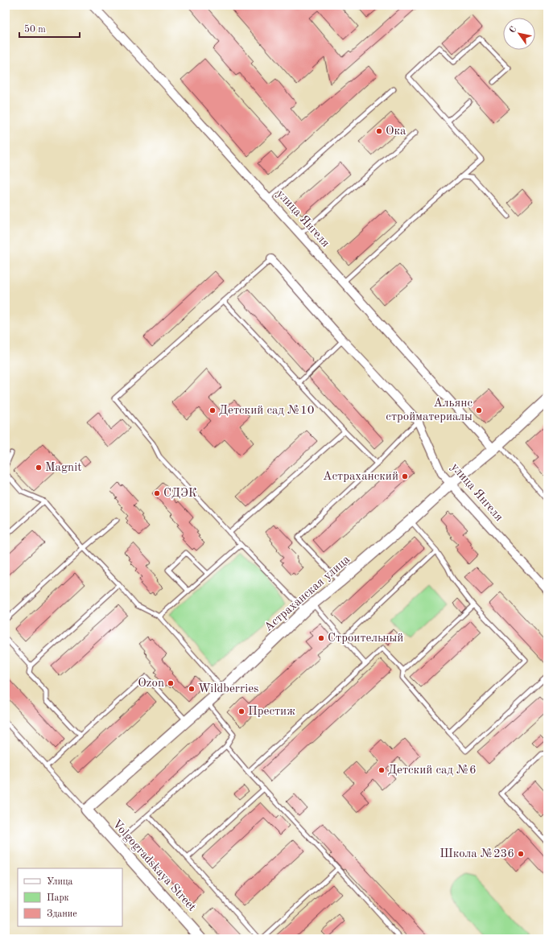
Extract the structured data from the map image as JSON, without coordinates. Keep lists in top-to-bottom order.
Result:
{
  "streets": {
    "street": ["улица Янгеля", "Астраханская улица", "Volgogradskaya Street"]
  },
  "crossings": [
    ["улица Янгеля", "Астраханская улица"],
    ["Астраханская улица", "Volgogradskaya Street"]
  ],
  "places": [
    "Ока",
    "Детский сад №10",
    "Альянс стройматериалы",
    "Magnit",
    "Астраханский",
    "СДЭК",
    "Строительный",
    "Ozon",
    "Wildberries",
    "Престиж",
    "Детский сад №6",
    "Школа №236"
  ],
  "legend": ["Улица", "Парк", "Здание"],
  "scale_bar": "50 m",
  "north": "top left"
}
